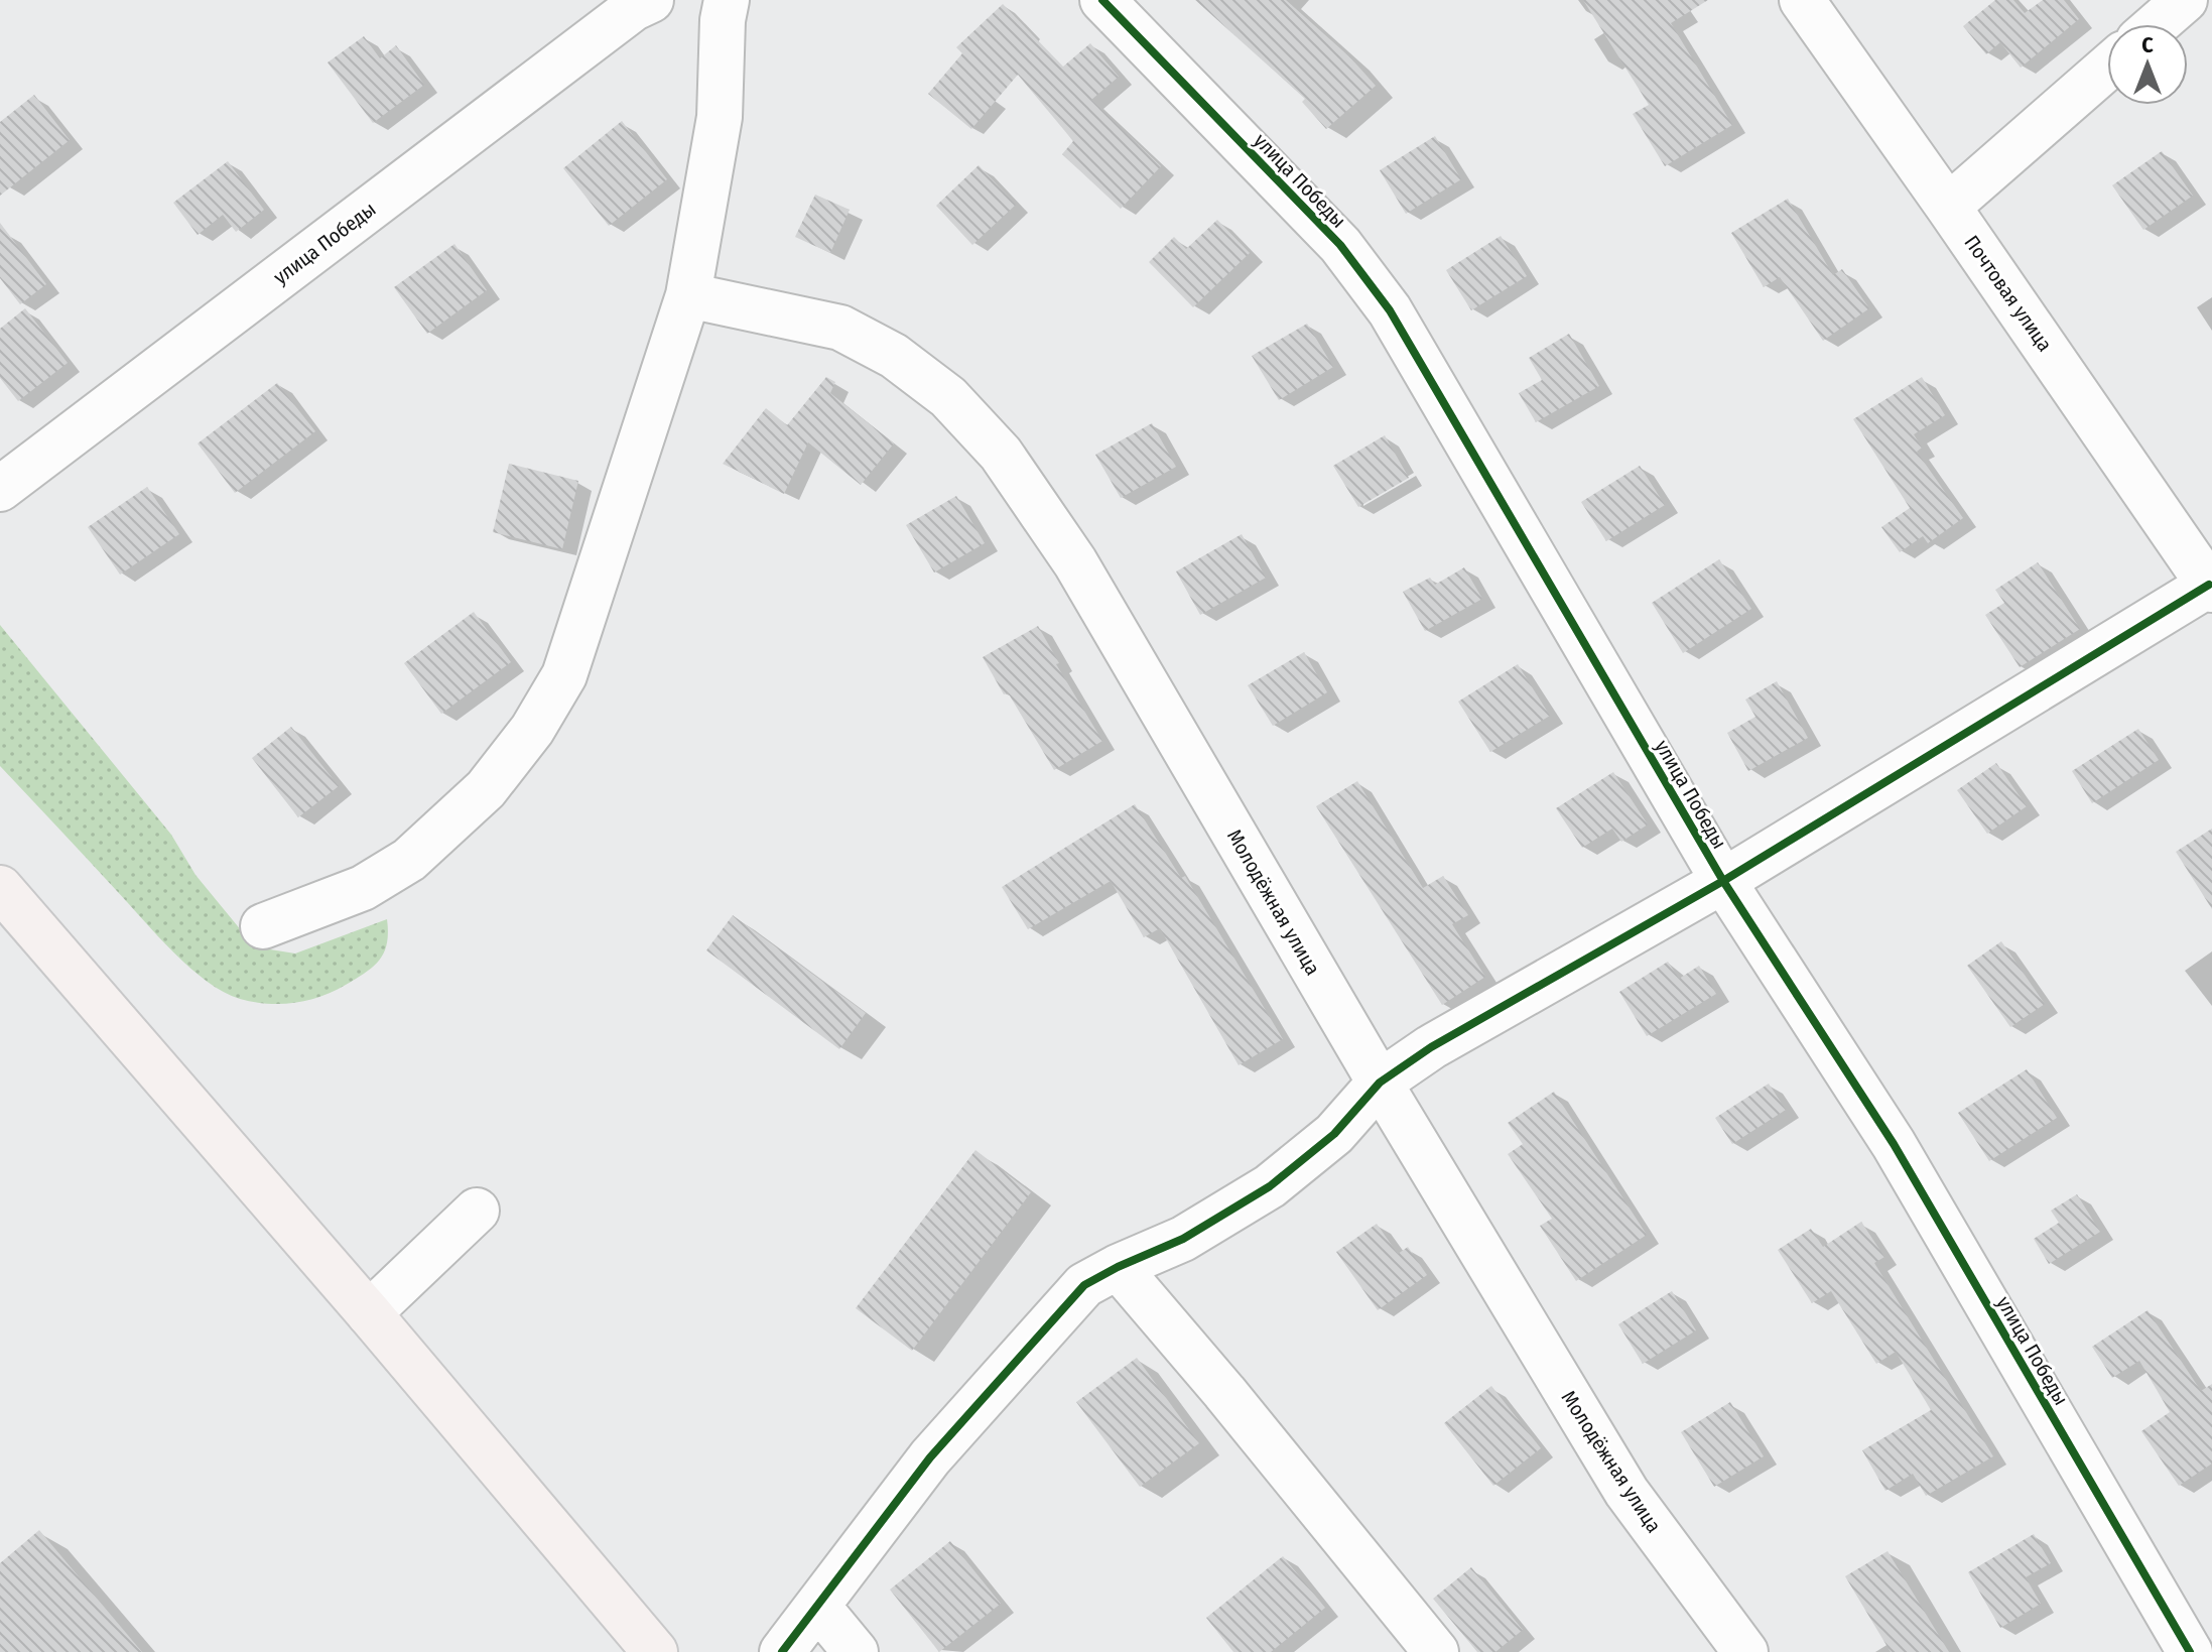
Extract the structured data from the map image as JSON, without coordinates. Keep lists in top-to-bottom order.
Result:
{
  "streets": {
    "street": ["улица Победы", "Почтовая улица", "Молодёжная улица"]
  },
  "north": "top"
}
